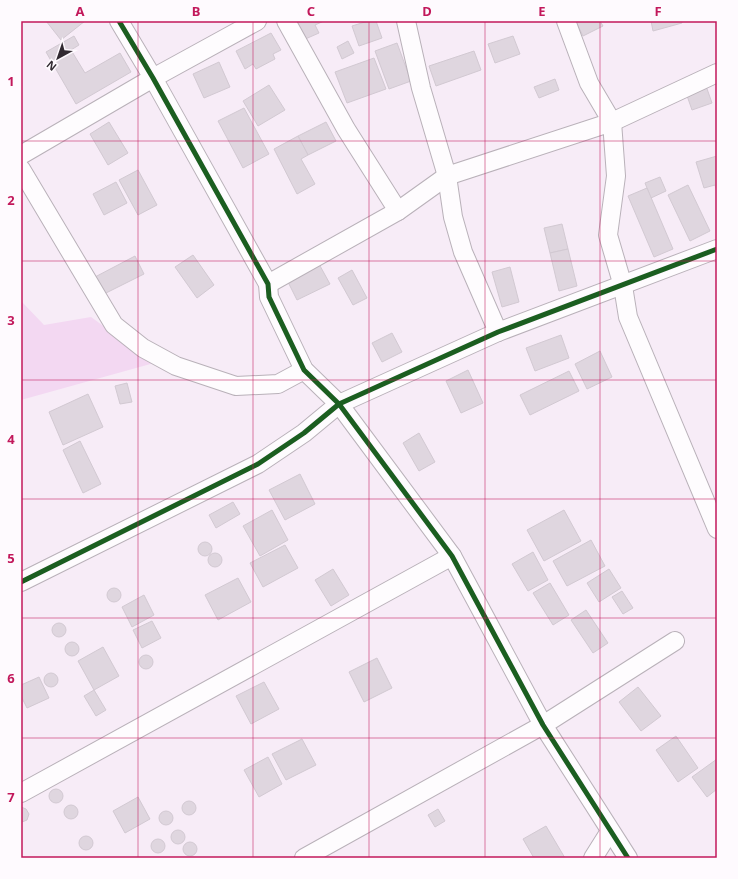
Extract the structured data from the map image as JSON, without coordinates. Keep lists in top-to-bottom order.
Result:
{
  "north": "bottom left",
  "grid": {
    "columns": [
      "A",
      "B",
      "C",
      "D",
      "E",
      "F"
    ],
    "rows": [
      "1",
      "2",
      "3",
      "4",
      "5",
      "6",
      "7"
    ]
  }
}
